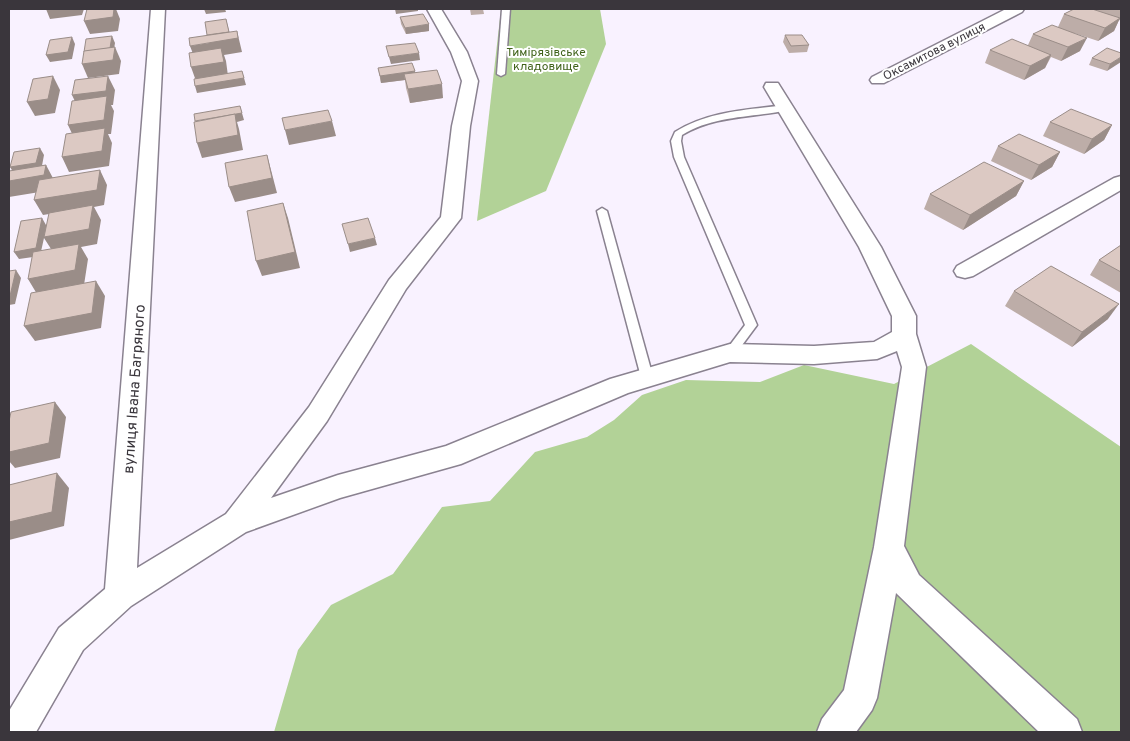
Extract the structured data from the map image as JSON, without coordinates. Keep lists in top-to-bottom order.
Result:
{
  "streets": {
    "street": ["Оксамитова вулиця", "вулиця Івана Багряного"]
  },
  "parks": ["Тимірязівське кладовище"]
}
